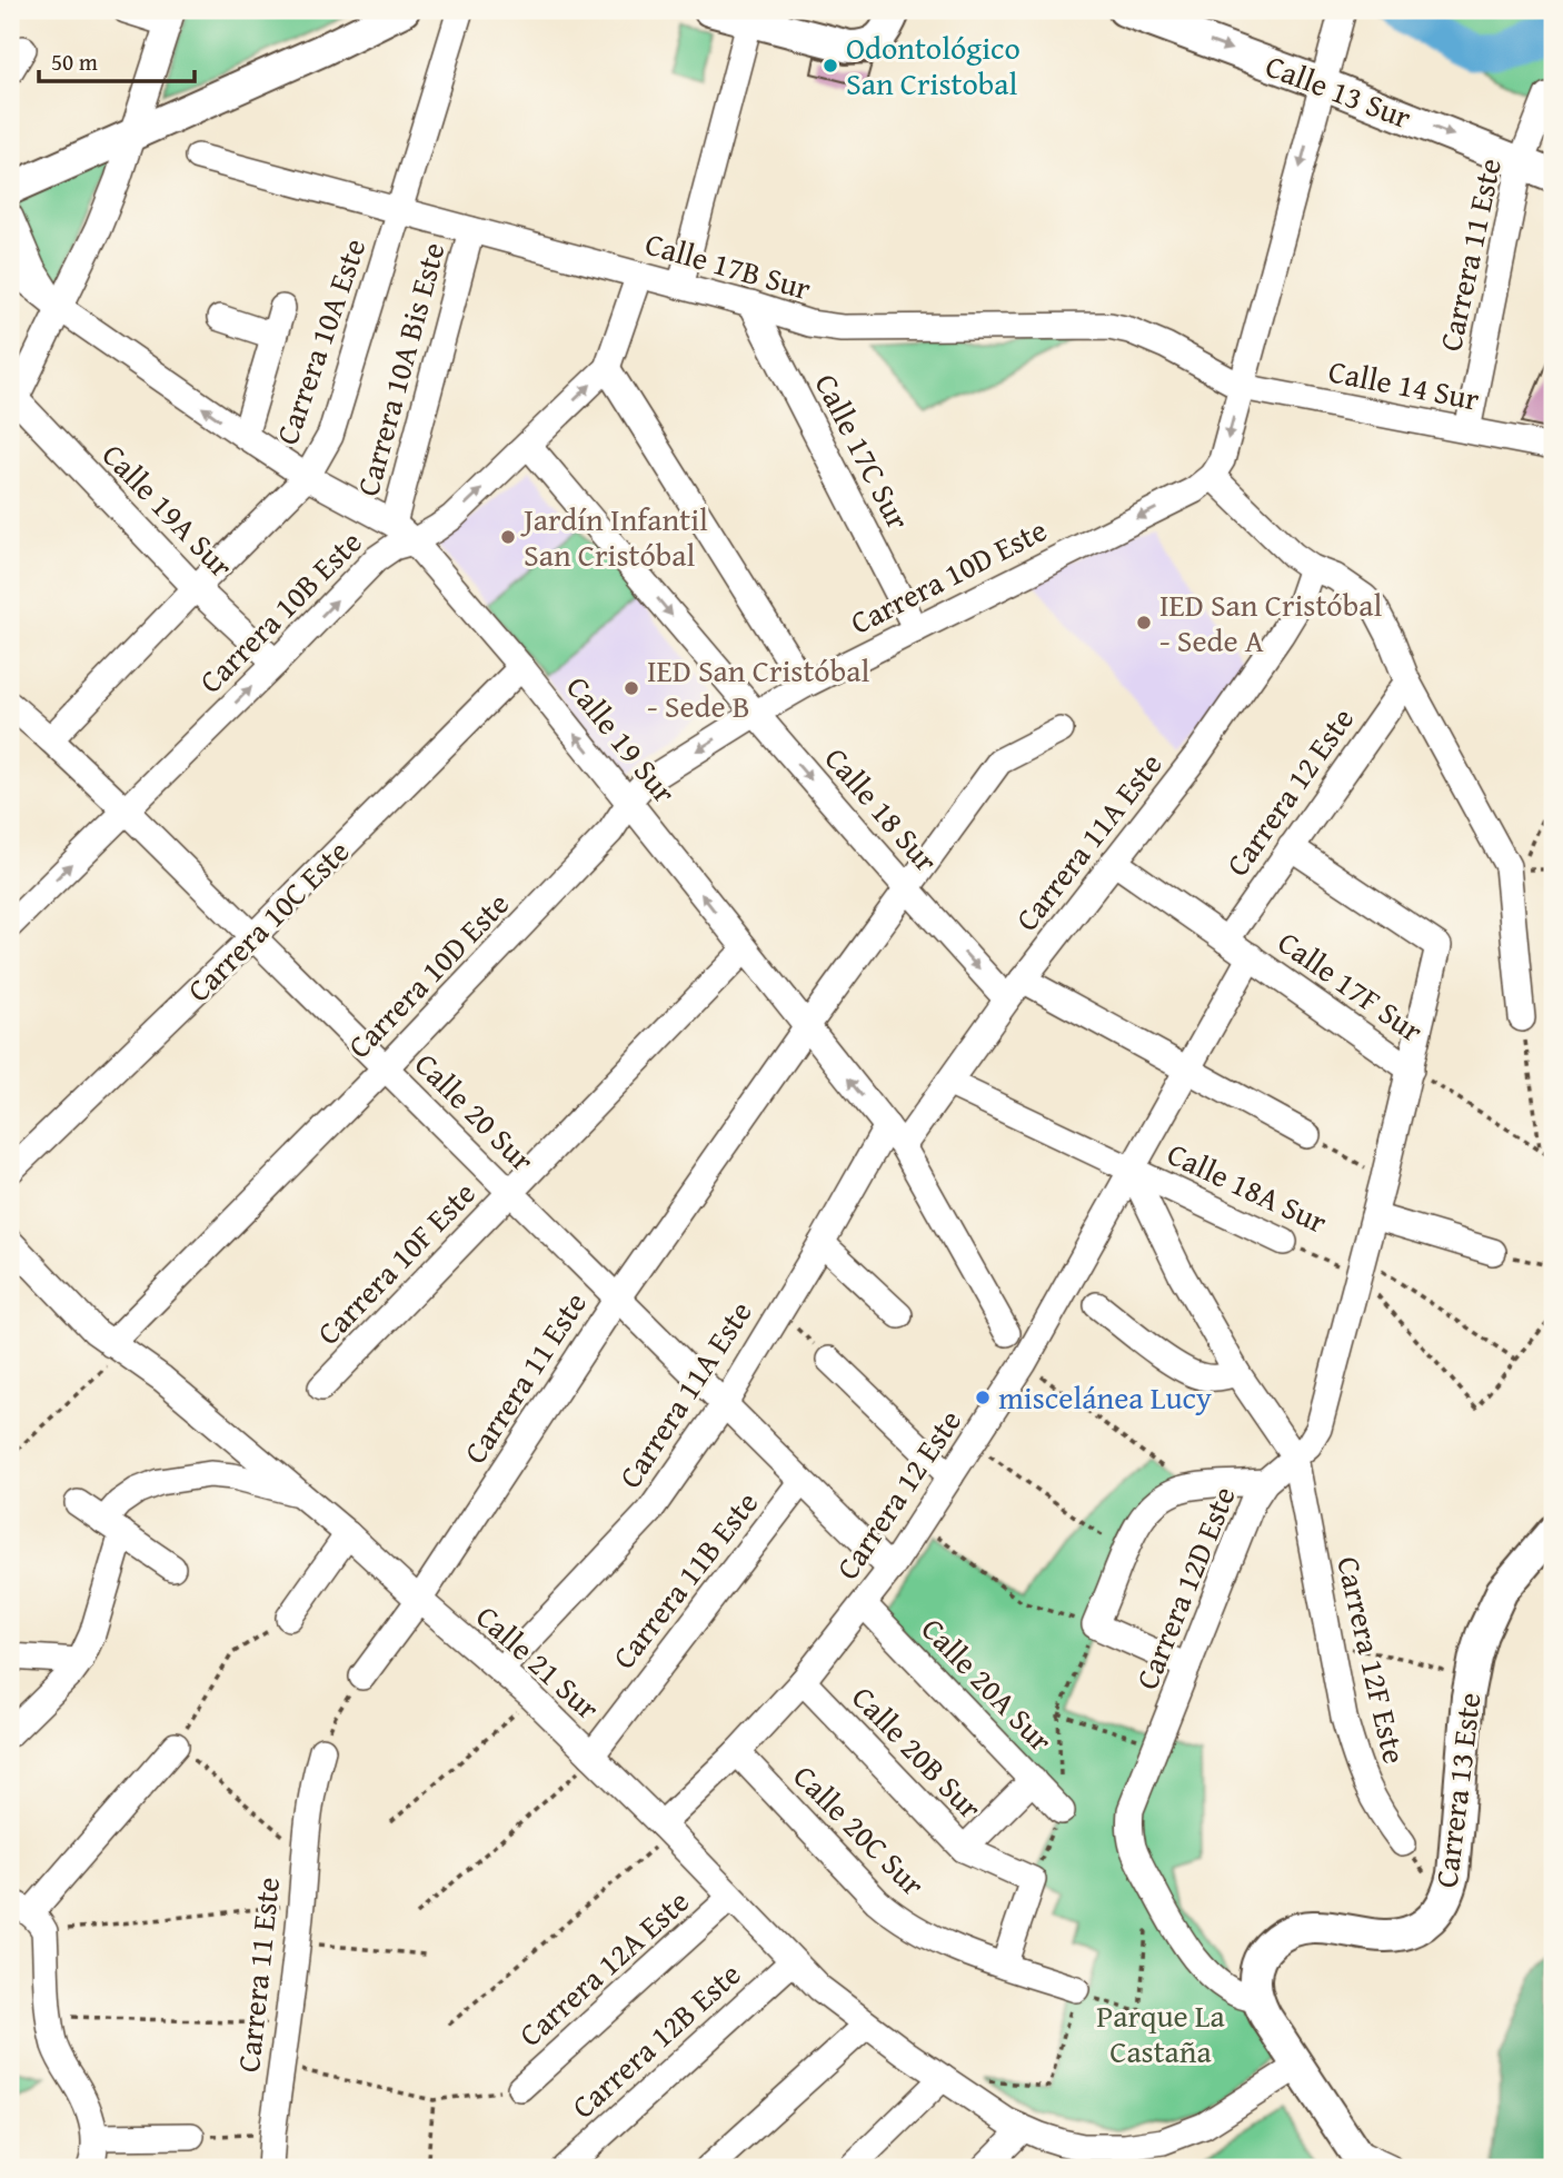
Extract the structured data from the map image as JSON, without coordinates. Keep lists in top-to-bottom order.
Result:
{
  "streets": {
    "main road": ["Calle 13 Sur", "Carrera 13 Este"],
    "street": [
      "Carrera 11 Este",
      "Calle 17B Sur",
      "Carrera 10A Este",
      "Carrera 10A Bis Este",
      "Calle 14 Sur",
      "Calle 17C Sur",
      "Calle 19A Sur",
      "Carrera 10D Este",
      "Carrera 10B Este",
      "Calle 19 Sur",
      "Carrera 12 Este",
      "Calle 18 Sur",
      "Carrera 11A Este",
      "Carrera 10C Este",
      "Calle 17F Sur",
      "Calle 20 Sur",
      "Calle 18A Sur",
      "Carrera 10F Este",
      "Carrera 11B Este",
      "Carrera 12D Este",
      "Carrera 12F Este",
      "Calle 21 Sur",
      "Calle 20A Sur",
      "Calle 20B Sur",
      "Calle 20C Sur",
      "Carrera 12A Este",
      "Carrera 12B Este"
    ]
  },
  "crossings": [
    ["Calle 13 Sur", "Carrera 11 Este"],
    ["Carrera 11 Este", "Calle 14 Sur"],
    ["Carrera 11 Este", "Calle 19 Sur"],
    ["Carrera 11 Este", "Calle 18 Sur"],
    ["Carrera 11 Este", "Calle 20 Sur"],
    ["Carrera 11 Este", "Calle 21 Sur"],
    ["Calle 17B Sur", "Carrera 10A Este"],
    ["Calle 17B Sur", "Carrera 10A Bis Este"],
    ["Calle 17B Sur", "Calle 14 Sur"],
    ["Calle 17B Sur", "Calle 17C Sur"],
    ["Calle 17B Sur", "Carrera 10B Este"],
    ["Carrera 10A Este", "Calle 19A Sur"],
    ["Carrera 10A Este", "Calle 19 Sur"],
    ["Carrera 10A Este", "Calle 20 Sur"],
    ["Carrera 10A Bis Este", "Calle 19 Sur"],
    ["Calle 17C Sur", "Carrera 10D Este"],
    ["Calle 19A Sur", "Carrera 10B Este"],
    ["Carrera 10D Este", "Calle 19 Sur"],
    ["Carrera 10D Este", "Calle 18 Sur"],
    ["Carrera 10D Este", "Calle 20 Sur"],
    ["Carrera 10D Este", "Calle 21 Sur"],
    ["Carrera 10B Este", "Calle 19 Sur"],
    ["Carrera 10B Este", "Calle 18 Sur"],
    ["Carrera 10B Este", "Calle 20 Sur"],
    ["Calle 19 Sur", "Carrera 11A Este"],
    ["Calle 19 Sur", "Carrera 10C Este"],
    ["Calle 19 Sur", "Carrera 10F Este"],
    ["Carrera 12 Este", "Calle 17F Sur"],
    ["Carrera 12 Este", "Calle 20 Sur"],
    ["Carrera 12 Este", "Calle 18A Sur"],
    ["Carrera 12 Este", "Carrera 12D Este"],
    ["Carrera 12 Este", "Calle 21 Sur"],
    ["Carrera 12 Este", "Calle 20A Sur"],
    ["Carrera 12 Este", "Calle 20B Sur"],
    ["Carrera 12 Este", "Calle 20C Sur"],
    ["Calle 18 Sur", "Carrera 11A Este"],
    ["Carrera 11A Este", "Calle 17F Sur"],
    ["Carrera 11A Este", "Calle 20 Sur"],
    ["Carrera 11A Este", "Calle 18A Sur"],
    ["Carrera 11A Este", "Calle 21 Sur"],
    ["Carrera 10C Este", "Calle 20 Sur"],
    ["Calle 17F Sur", "Carrera 12D Este"],
    ["Calle 20 Sur", "Carrera 10F Este"],
    ["Calle 20 Sur", "Carrera 11B Este"],
    ["Calle 18A Sur", "Carrera 12D Este"],
    ["Carrera 11B Este", "Calle 21 Sur"],
    ["Carrera 12D Este", "Carrera 12F Este"],
    ["Carrera 12D Este", "Carrera 13 Este"],
    ["Calle 21 Sur", "Carrera 12A Este"],
    ["Calle 21 Sur", "Carrera 12B Este"]
  ],
  "one_way": ["Calle 13 Sur", "Carrera 10B Este", "Calle 19 Sur"],
  "parks": ["Parque La Castaña"],
  "places": [
    "Odontológico San Cristobal",
    "Jardín Infantil San Cristóbal",
    "IED San Cristóbal - Sede A",
    "IED San Cristóbal - Sede B",
    "miscelánea Lucy"
  ],
  "scale_bar": "50 m"
}
